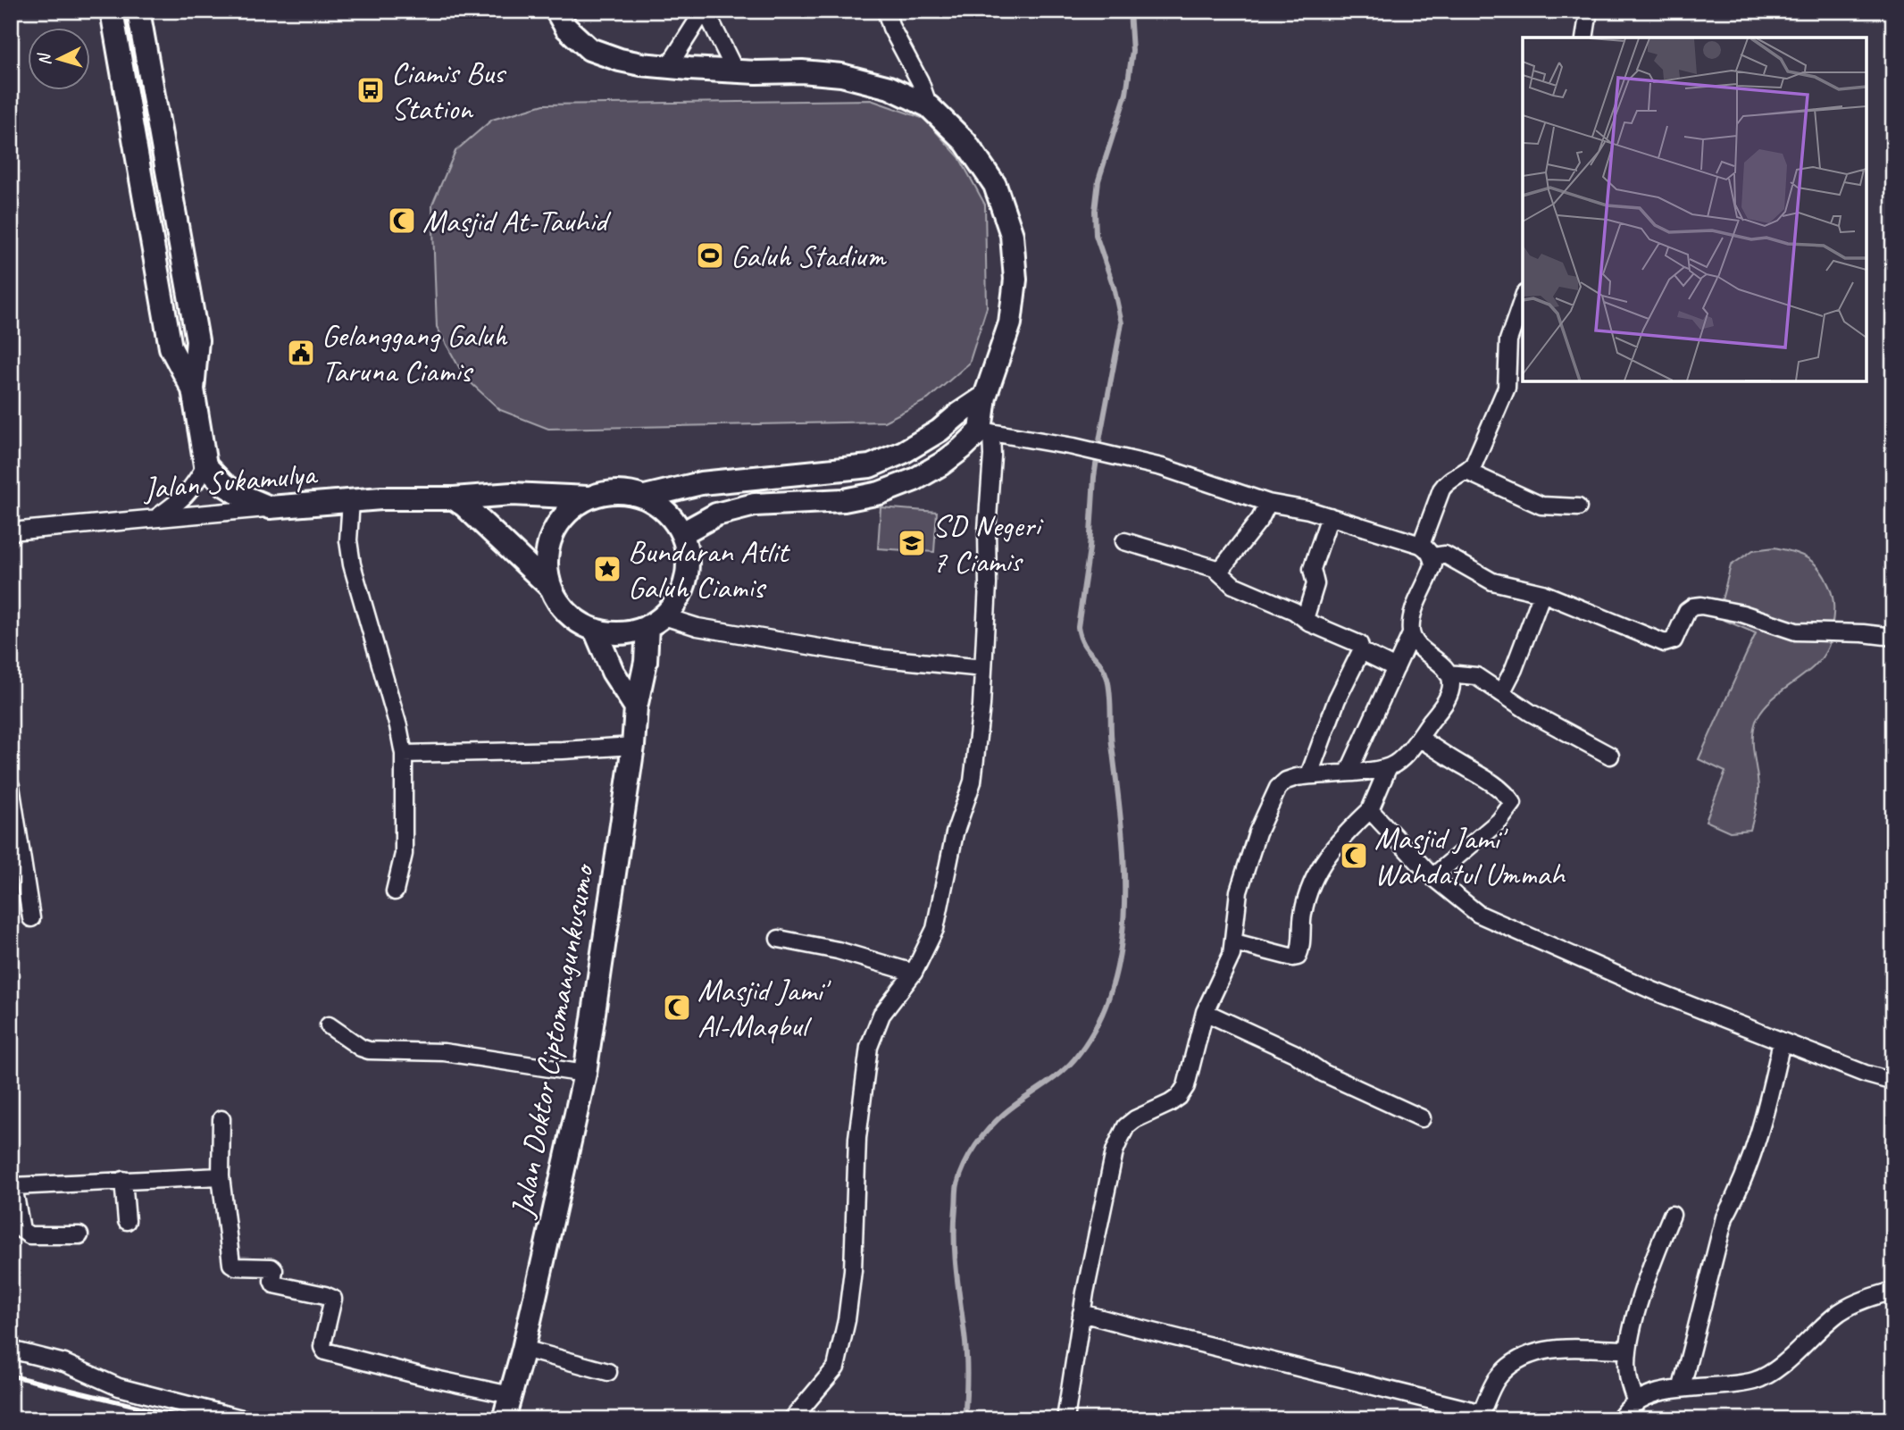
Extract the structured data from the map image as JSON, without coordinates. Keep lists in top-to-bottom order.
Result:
{
  "streets": {
    "main road": ["Jalan Sukamulya", "Jalan Doktor Ciptomangunkusumo"]
  },
  "crossings": [
    ["Jalan Sukamulya", "Jalan Doktor Ciptomangunkusumo"]
  ],
  "places": {
    "bus stop": ["Ciamis Bus Station"],
    "mosque": ["Masjid At-Tauhid", "Masjid Jami' Wahdatul Ummah", "Masjid Jami' Al-Maqbul"],
    "sports": ["Galuh Stadium"],
    "public building": ["Gelanggang Galuh Taruna Ciamis"],
    "school or university": ["SD Negeri 7 Ciamis"],
    "place": ["Bundaran Atlit Galuh Ciamis"]
  },
  "north": "left"
}
